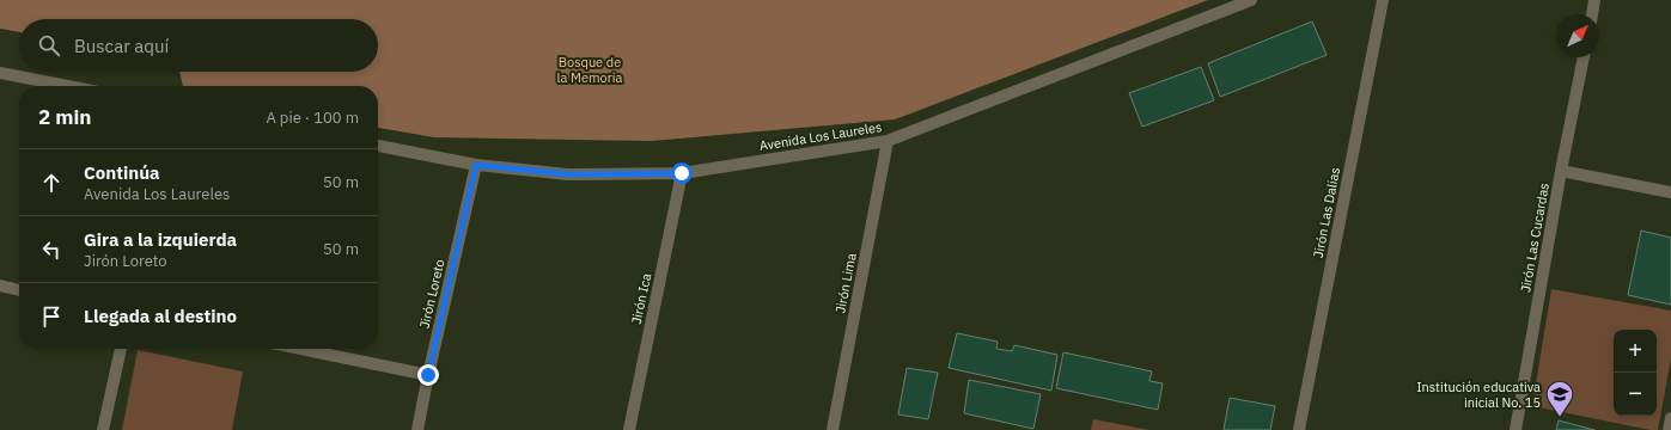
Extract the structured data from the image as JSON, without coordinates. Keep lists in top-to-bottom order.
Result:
{
  "streets": {
    "street": [
      "Avenida Los Laureles",
      "Jirón Las Dalias",
      "Jirón Las Cucardas",
      "Jirón Lima",
      "Jirón Loreto",
      "Jirón Ica"
    ]
  },
  "crossings": [
    ["Avenida Los Laureles", "Jirón Lima"],
    ["Avenida Los Laureles", "Jirón Loreto"],
    ["Avenida Los Laureles", "Jirón Ica"]
  ],
  "parks": ["Bosque de la Memoria"],
  "places": {
    "school or university": ["Institución educativa inicial No. 15"]
  },
  "north": "top right",
  "page": {
    "search": "Buscar aquí",
    "heading": ["2 min", "A pie · 100 m"],
    "list": [
      ["Continúa", "Avenida Los Laureles", "50 m"],
      ["Gira a la izquierda", "Jirón Loreto", "50 m"],
      "Llegada al destino"
    ],
    "map_buttons": ["+", "−"]
  }
}
